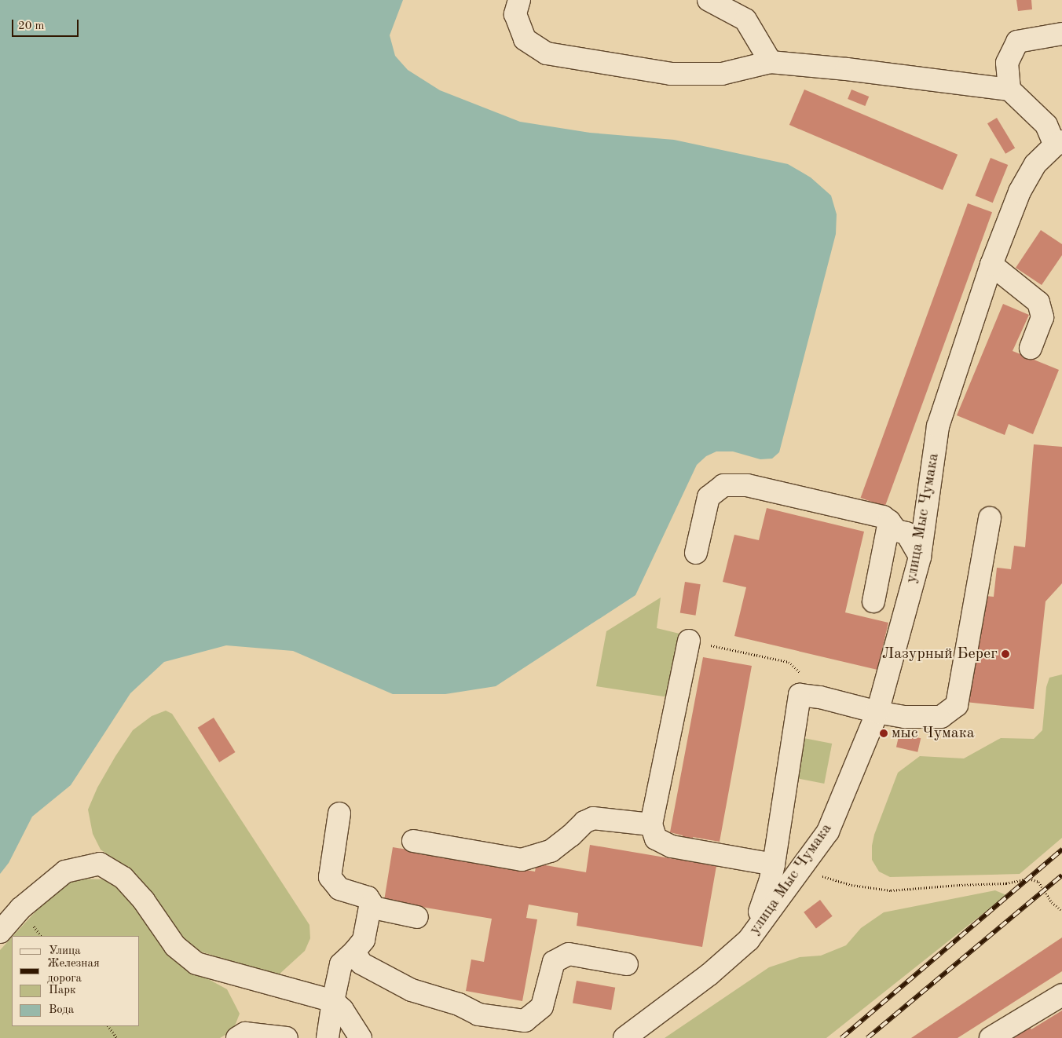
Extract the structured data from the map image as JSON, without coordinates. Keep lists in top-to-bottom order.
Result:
{
  "streets": {
    "street": ["улица Мыс Чумака"]
  },
  "places": ["Лазурный Берег", "мыс Чумака"],
  "legend": [
    "Улица",
    "Железная дорога",
    "Парк",
    "Вода"
  ],
  "scale_bar": "20 m"
}
